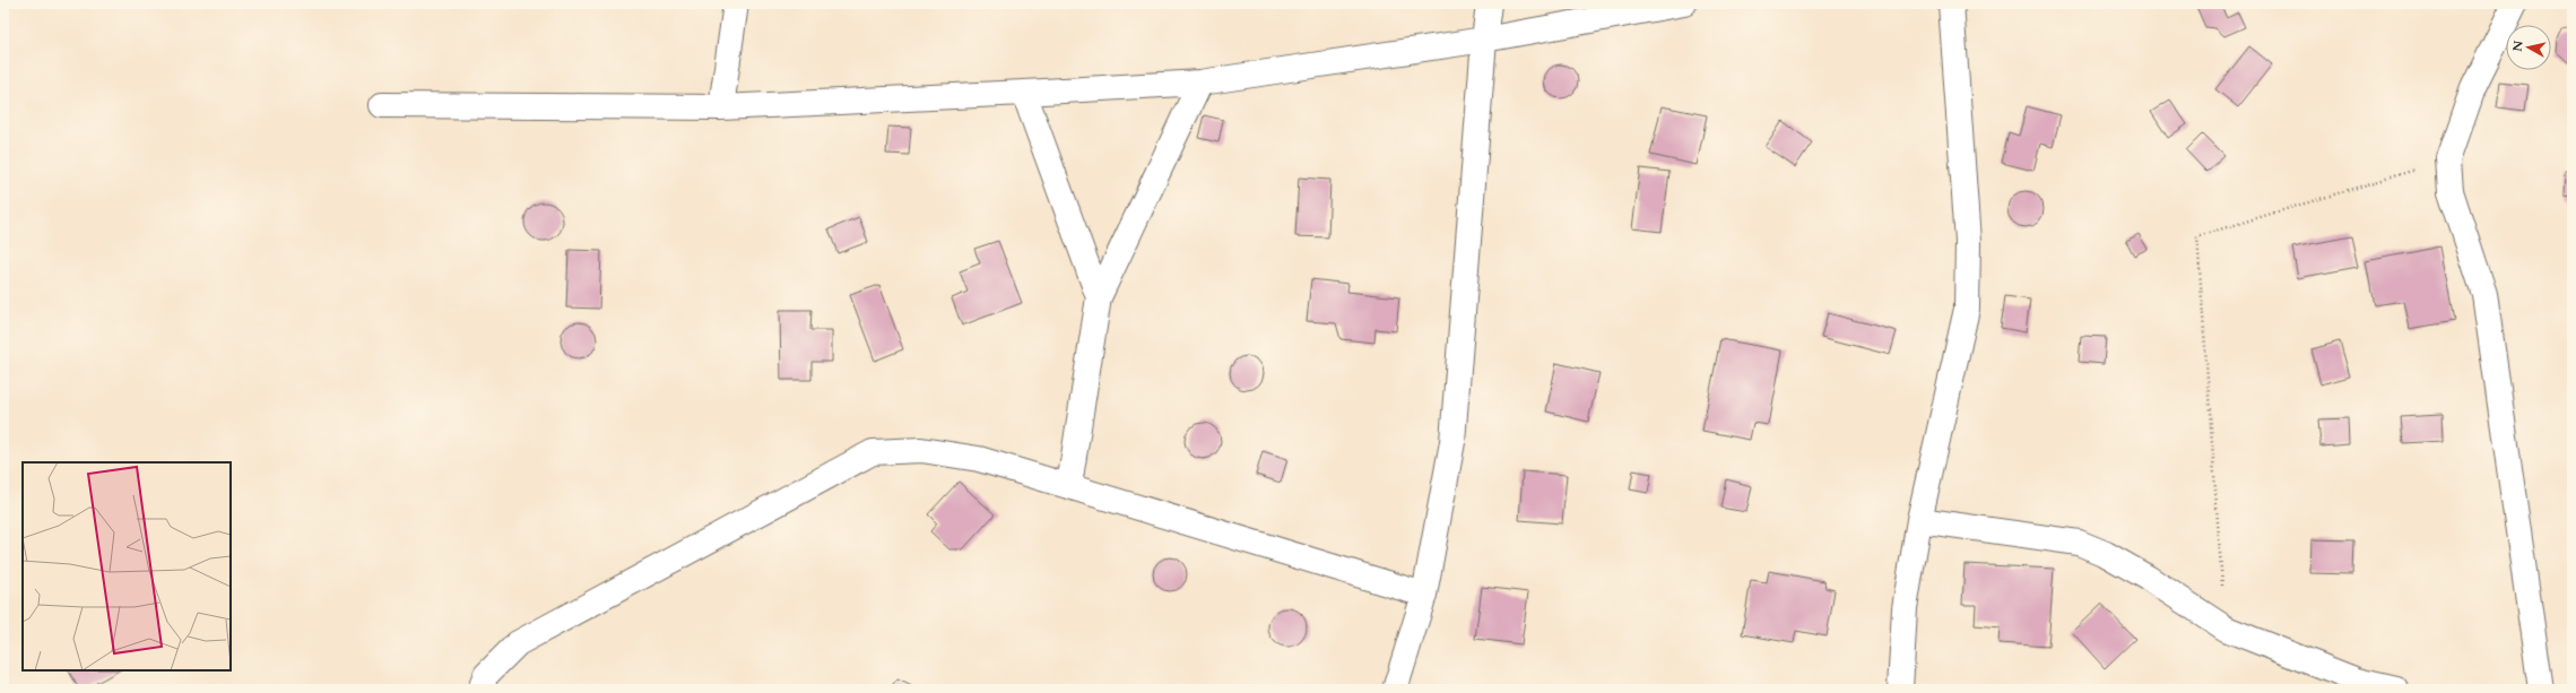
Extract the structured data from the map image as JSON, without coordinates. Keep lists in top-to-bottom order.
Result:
{
  "north": "left"
}
